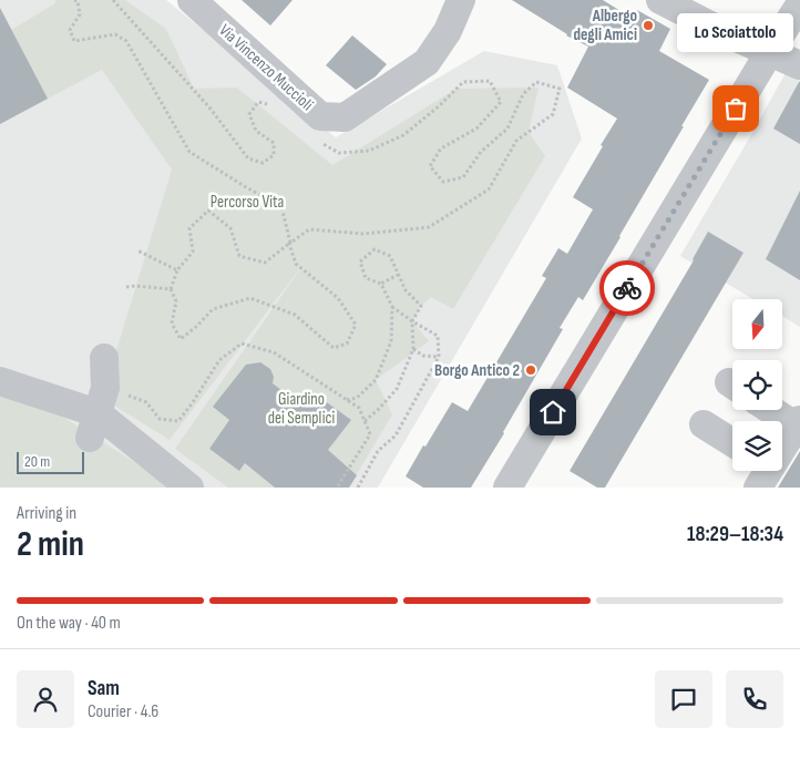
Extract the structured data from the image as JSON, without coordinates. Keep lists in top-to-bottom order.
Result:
{
  "streets": {
    "street": ["Via Vincenzo Muccioli"]
  },
  "parks": ["Percorso Vita", "Giardino dei Semplici"],
  "places": ["Albergo degli Amici", "Lo Scoiattolo", "Borgo Antico 2"],
  "scale_bar": "20 m",
  "north": "bottom",
  "page": {
    "bubble": "Lo Scoiattolo",
    "scale": "20 m",
    "heading": ["2 min", "Arriving in", "18:29–18:34"],
    "panel": ["Sam", "Courier · 4.6"],
    "bar": "On the way · 40 m"
  }
}
